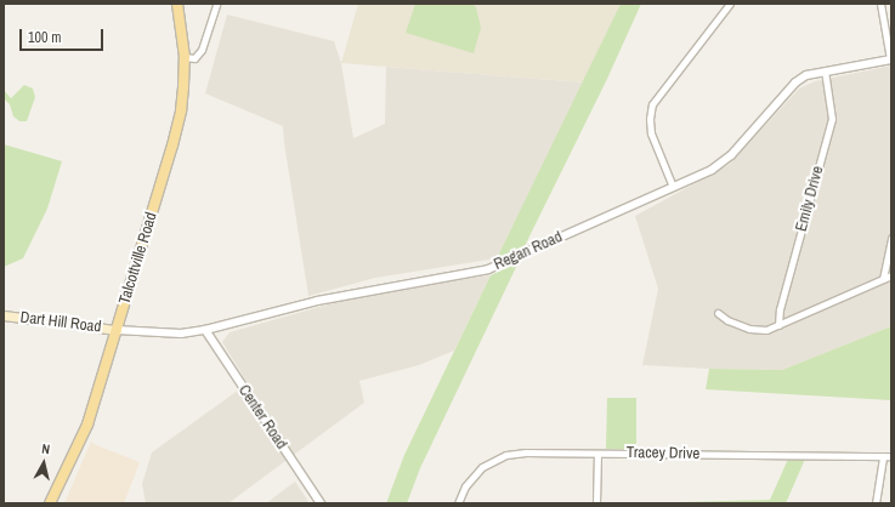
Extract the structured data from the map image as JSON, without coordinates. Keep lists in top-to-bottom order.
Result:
{
  "streets": {
    "main road": ["Talcottville Road", "Dart Hill Road"],
    "street": [
      "Emily Drive",
      "Regan Road",
      "Center Road",
      "Tracey Drive"
    ]
  },
  "crossings": [
    ["Emily Drive", "Regan Road"],
    ["Regan Road", "Talcottville Road"],
    ["Regan Road", "Dart Hill Road"],
    ["Regan Road", "Center Road"],
    ["Talcottville Road", "Dart Hill Road"]
  ],
  "scale_bar": "100 m",
  "north": "top"
}
